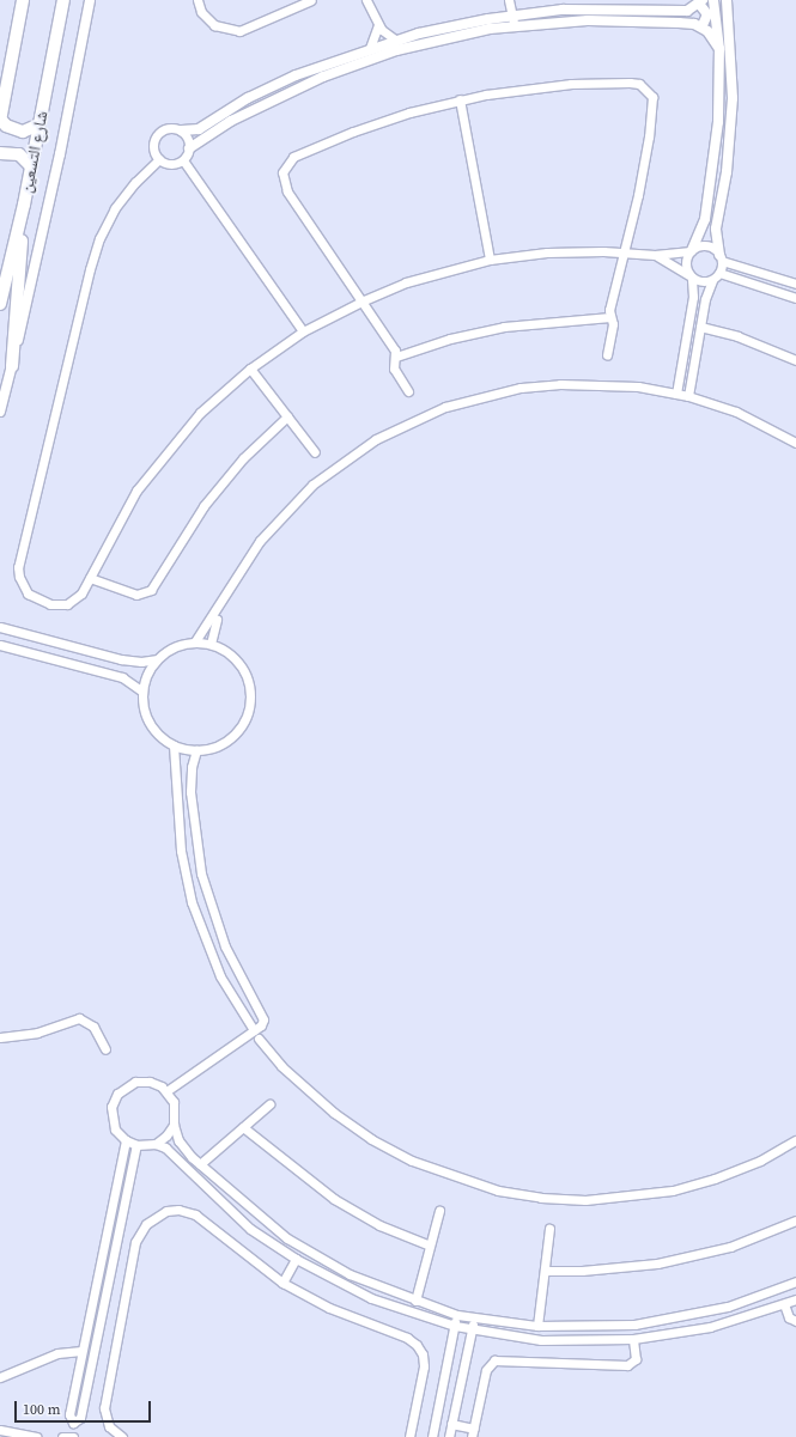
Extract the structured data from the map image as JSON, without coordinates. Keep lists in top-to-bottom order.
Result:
{
  "streets": {
    "main road": ["شارع التسعين"]
  },
  "scale_bar": "100 m"
}
